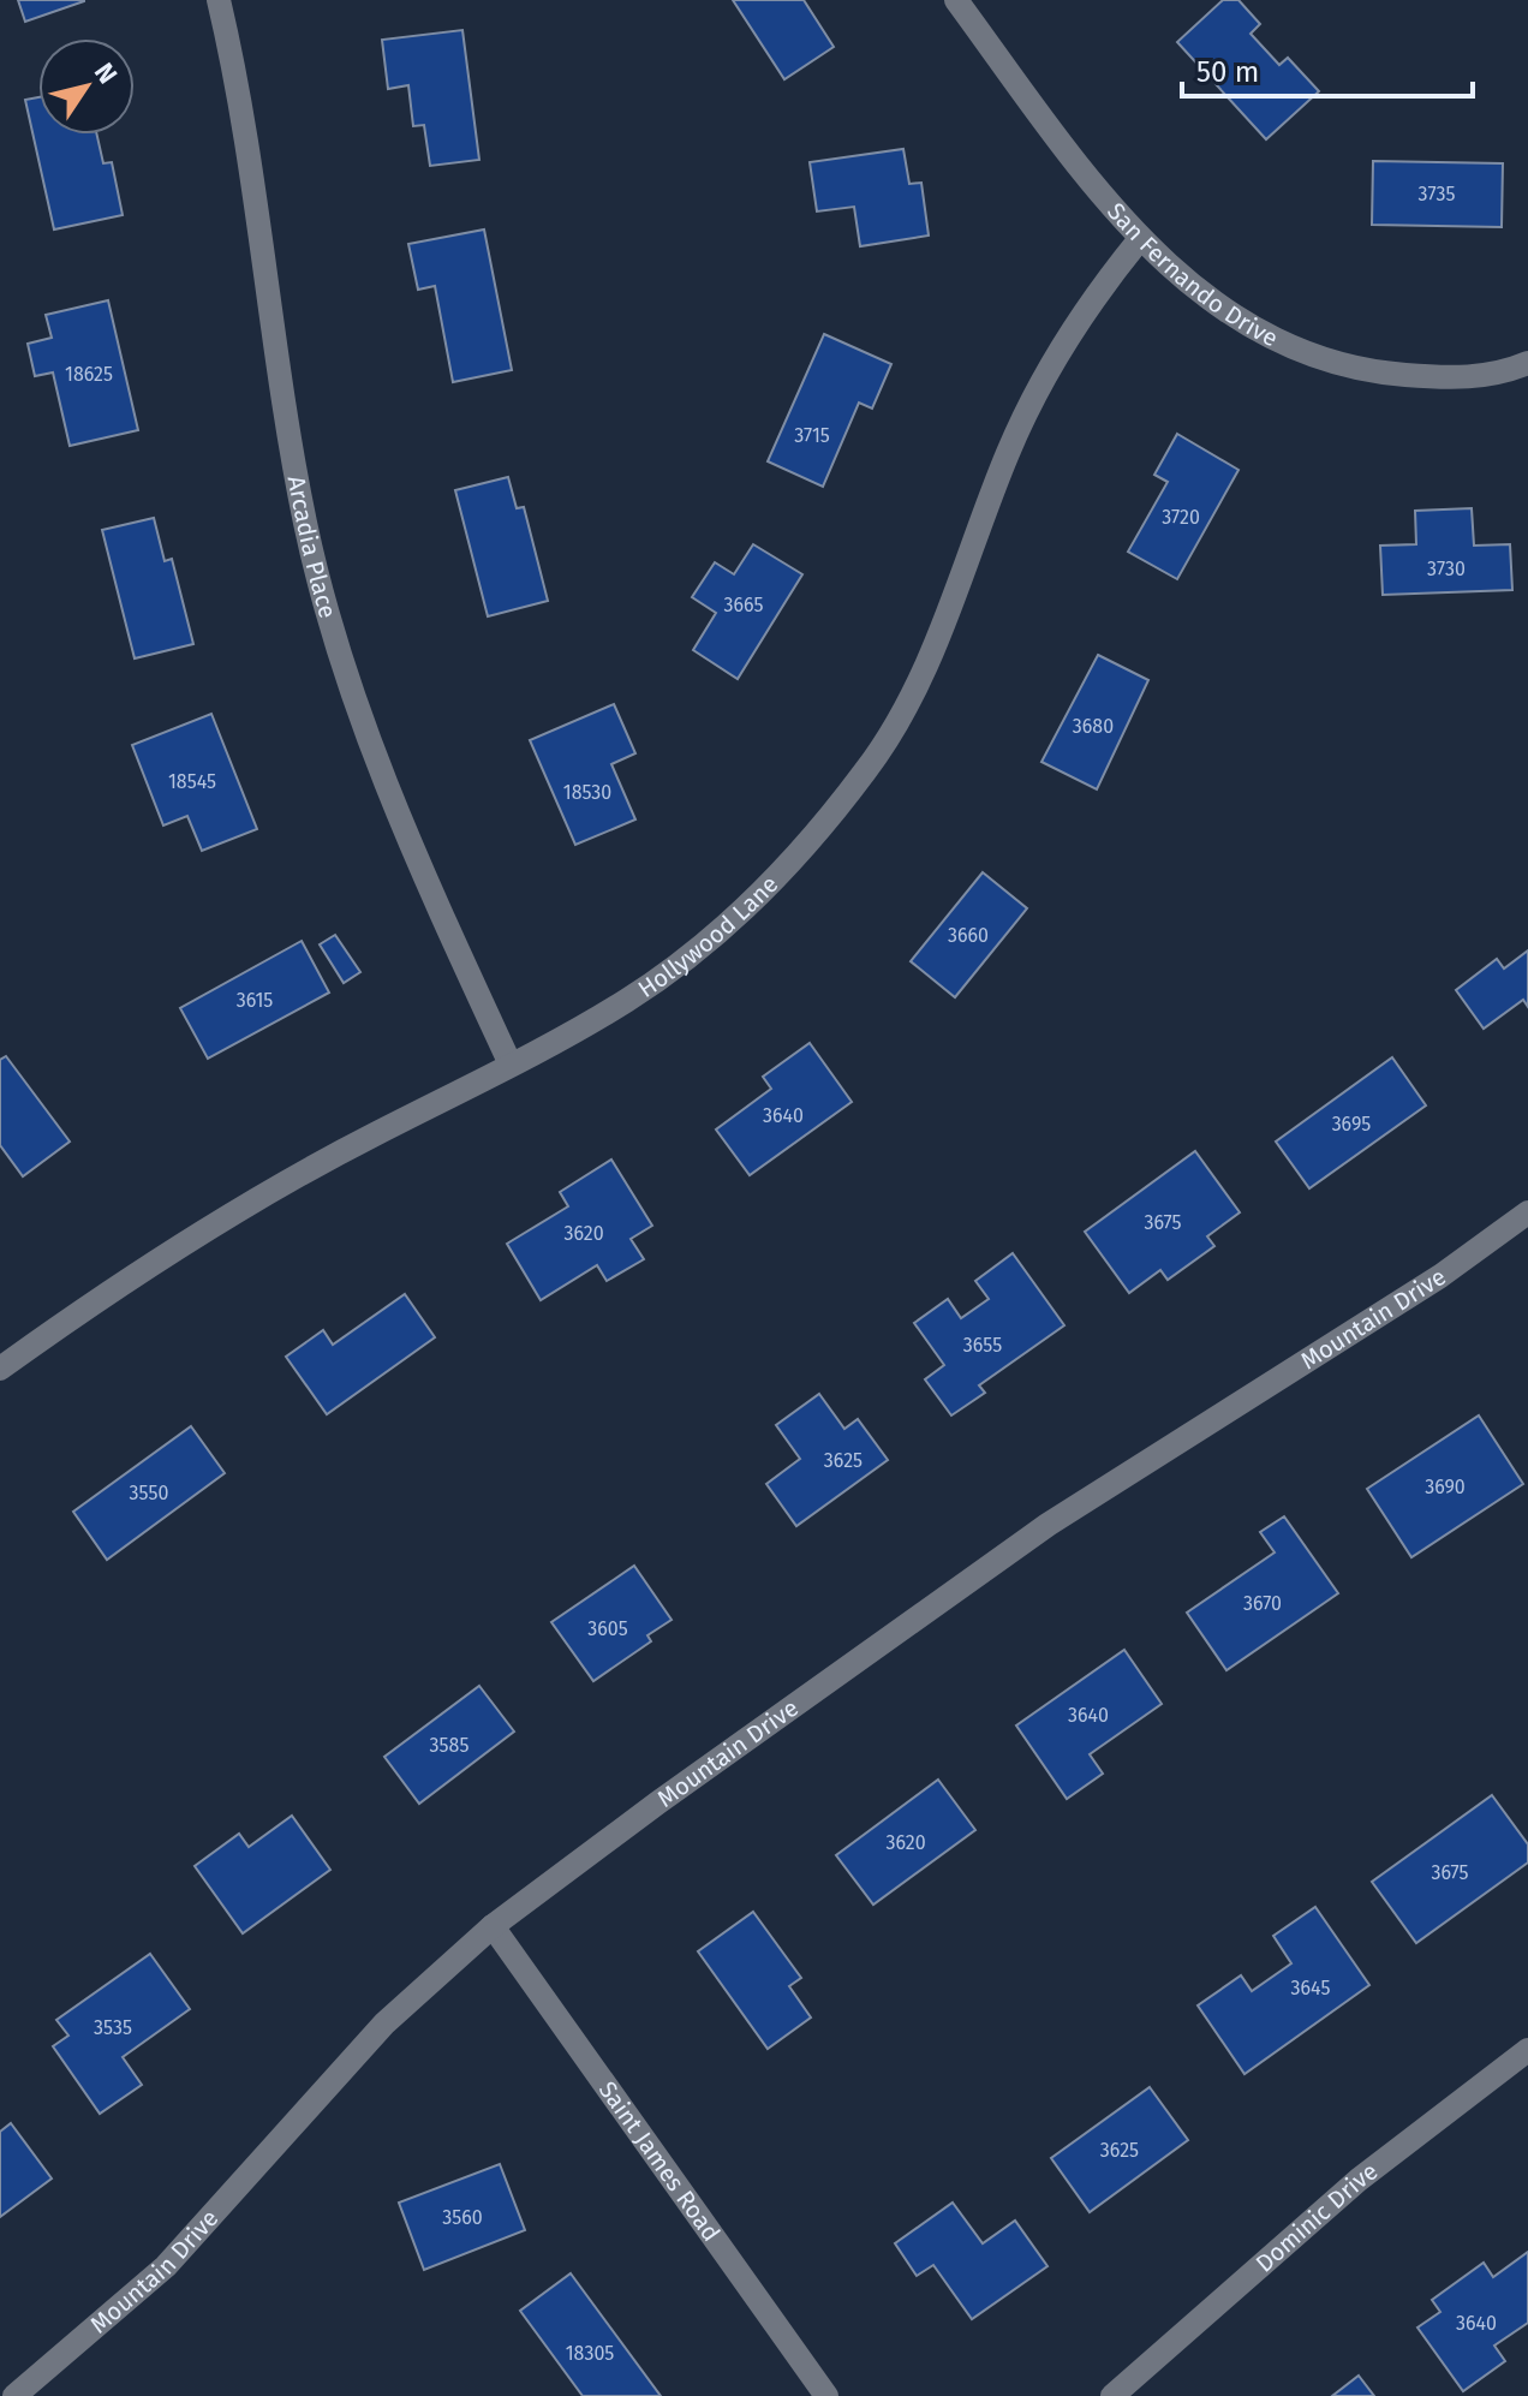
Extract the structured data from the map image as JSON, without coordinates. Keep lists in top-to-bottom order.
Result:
{
  "streets": {
    "street": [
      "San Fernando Drive",
      "Arcadia Place",
      "Hollywood Lane",
      "Mountain Drive",
      "Saint James Road",
      "Dominic Drive"
    ]
  },
  "crossings": [
    ["San Fernando Drive", "Hollywood Lane"],
    ["Arcadia Place", "Hollywood Lane"],
    ["Mountain Drive", "Saint James Road"]
  ],
  "house_numbers": [
    "3735",
    "18625",
    "3715",
    "3720",
    "3730",
    "3665",
    "3680",
    "18545",
    "18530",
    "3660",
    "3615",
    "3640",
    "3695",
    "3675",
    "3620",
    "3655",
    "3625",
    "3690",
    "3550",
    "3670",
    "3605",
    "3640",
    "3585",
    "3620",
    "3675",
    "3645",
    "3535",
    "3625",
    "3560",
    "3640",
    "18305"
  ],
  "scale_bar": "50 m",
  "north": "top right"
}
